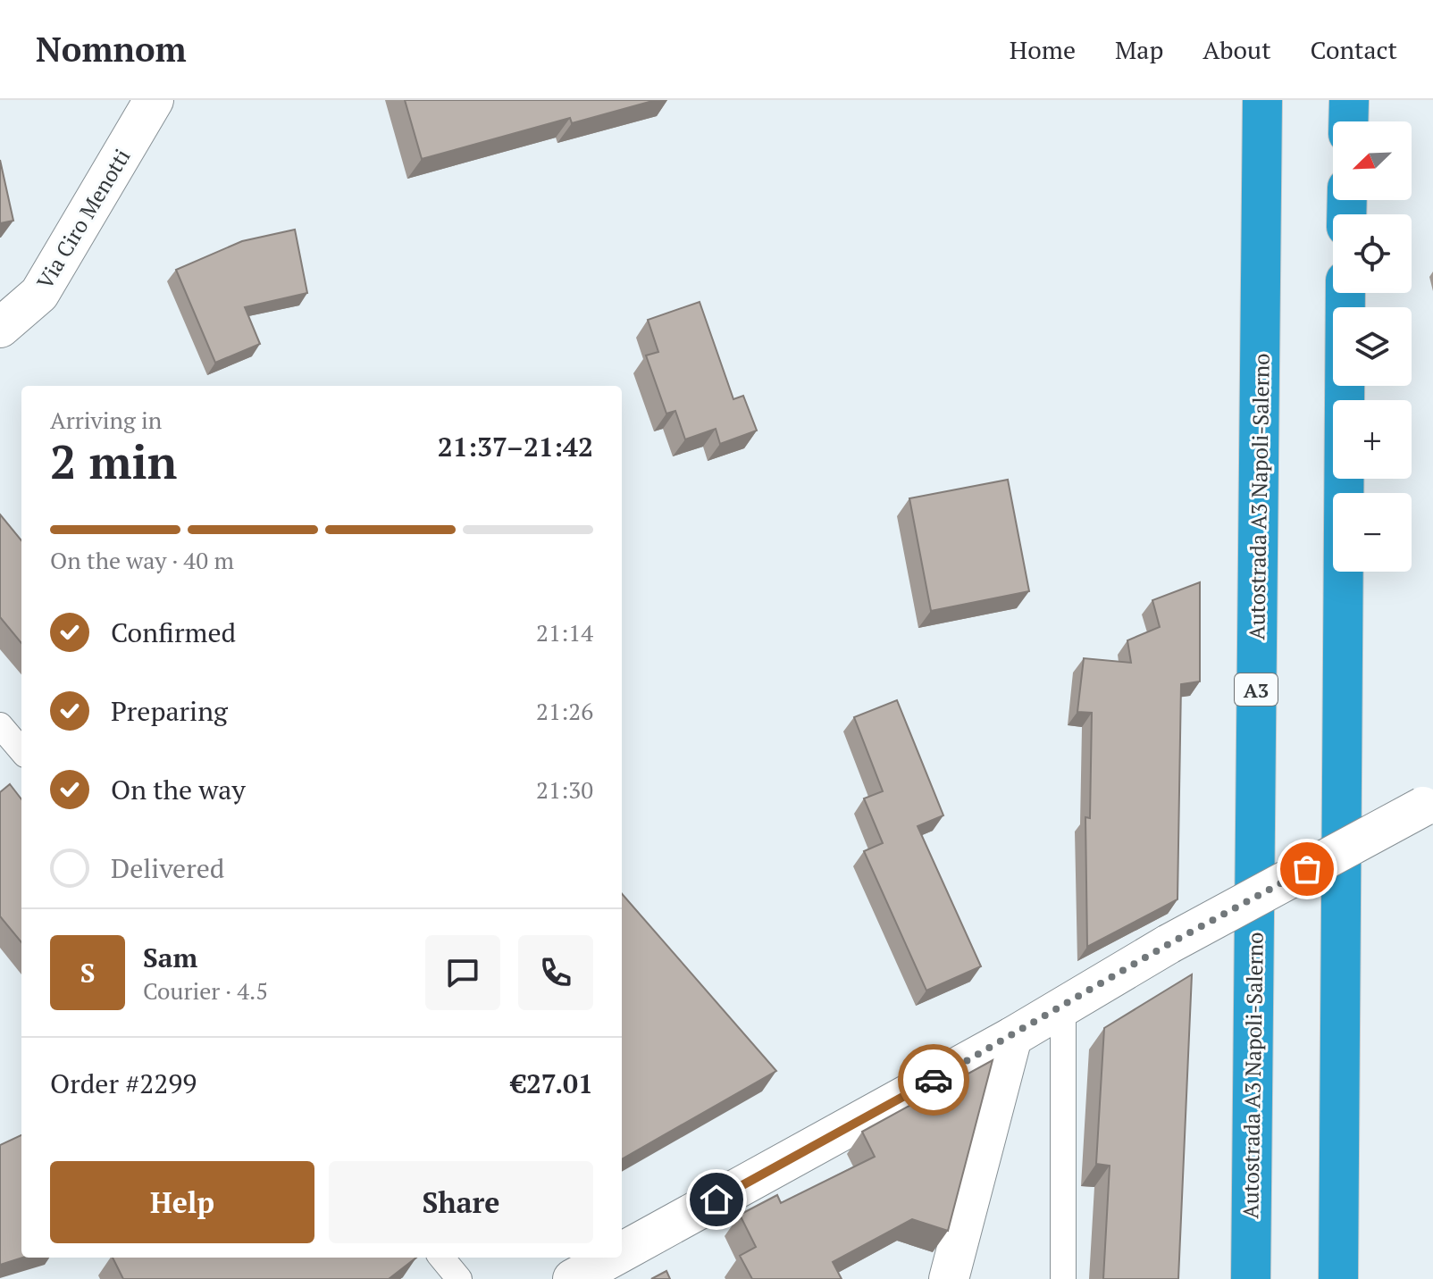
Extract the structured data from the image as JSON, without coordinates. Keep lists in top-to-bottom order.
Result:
{
  "streets": {
    "highway": ["Autostrada A3 Napoli-Salerno", "A3"],
    "street": ["Via Ciro Menotti"]
  },
  "north": "bottom left",
  "page": {
    "header": "Nomnom",
    "nav": [
      "Home",
      "Map",
      "About",
      "Contact"
    ],
    "map_buttons": ["+", "−"],
    "heading": ["2 min", "Arriving in", "21:37–21:42"],
    "panel": [
      "Sam",
      "Courier · 4.5",
      "Order #2299",
      "€27.01"
    ],
    "bar": "On the way · 40 m",
    "list": [
      ["Confirmed", "21:14"],
      ["Preparing", "21:26"],
      ["On the way", "21:30"],
      "Delivered"
    ],
    "round": "S",
    "buttons": ["Help", "Share"]
  }
}
